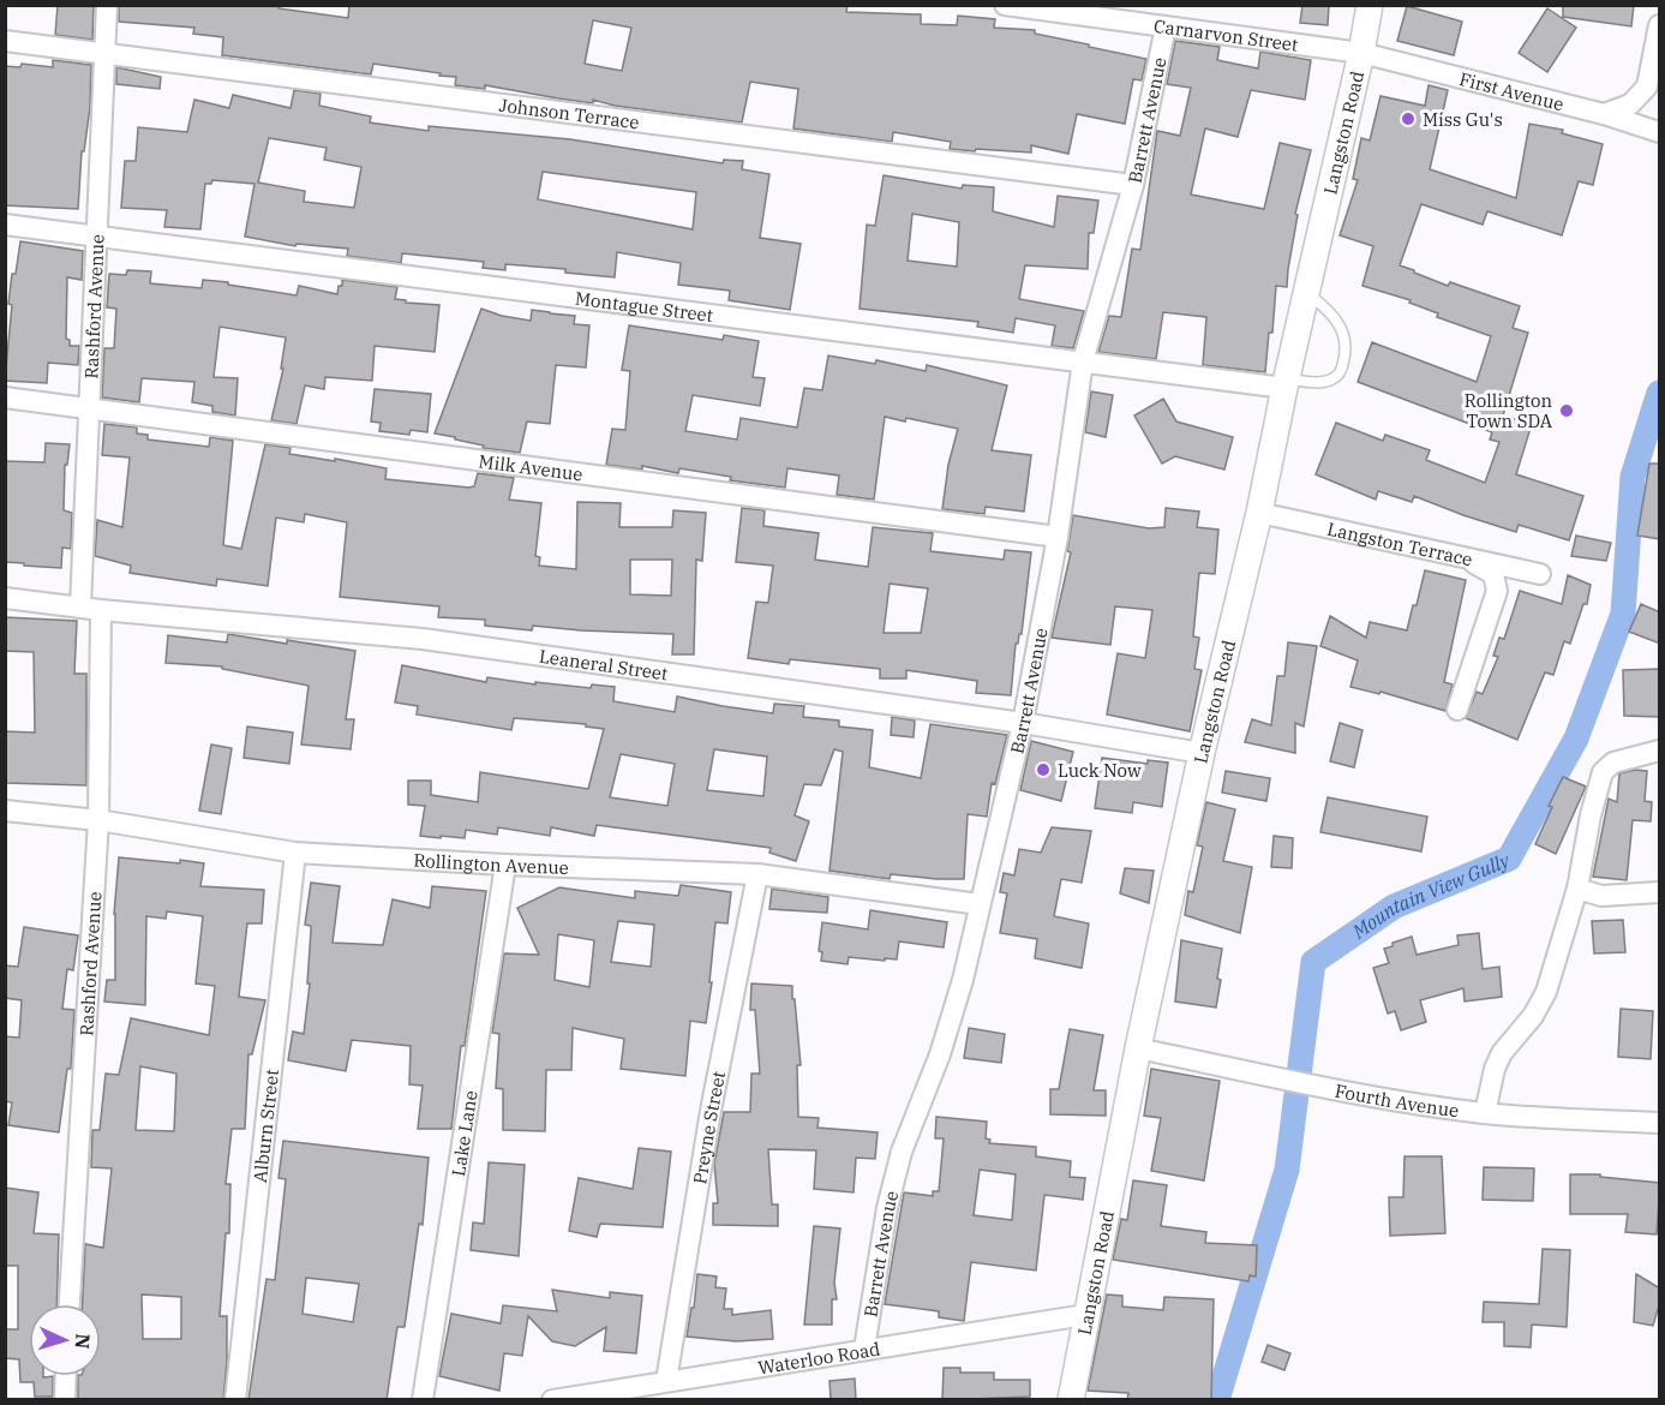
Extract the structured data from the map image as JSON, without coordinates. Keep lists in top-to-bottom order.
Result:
{
  "streets": {
    "street": [
      "Carnarvon Street",
      "First Avenue",
      "Johnson Terrace",
      "Barrett Avenue",
      "Langston Road",
      "Rashford Avenue",
      "Montague Street",
      "Milk Avenue",
      "Langston Terrace",
      "Leaneral Street",
      "Rollington Avenue",
      "Fourth Avenue",
      "Alburn Street",
      "Preyne Street",
      "Lake Lane",
      "Waterloo Road"
    ]
  },
  "crossings": [
    ["Carnarvon Street", "First Avenue"],
    ["Carnarvon Street", "Barrett Avenue"],
    ["Carnarvon Street", "Langston Road"],
    ["First Avenue", "Langston Road"],
    ["Johnson Terrace", "Barrett Avenue"],
    ["Johnson Terrace", "Rashford Avenue"],
    ["Barrett Avenue", "Montague Street"],
    ["Barrett Avenue", "Milk Avenue"],
    ["Barrett Avenue", "Leaneral Street"],
    ["Barrett Avenue", "Rollington Avenue"],
    ["Barrett Avenue", "Waterloo Road"],
    ["Langston Road", "Montague Street"],
    ["Langston Road", "Langston Terrace"],
    ["Langston Road", "Leaneral Street"],
    ["Langston Road", "Fourth Avenue"],
    ["Langston Road", "Waterloo Road"],
    ["Rashford Avenue", "Montague Street"],
    ["Rashford Avenue", "Milk Avenue"],
    ["Rashford Avenue", "Leaneral Street"],
    ["Rashford Avenue", "Rollington Avenue"],
    ["Rollington Avenue", "Alburn Street"],
    ["Rollington Avenue", "Preyne Street"],
    ["Rollington Avenue", "Lake Lane"],
    ["Preyne Street", "Waterloo Road"]
  ],
  "water": ["Mountain View Gully"],
  "places": ["Miss Gu's", "Rollington Town SDA", "Luck Now"],
  "north": "right"
}
